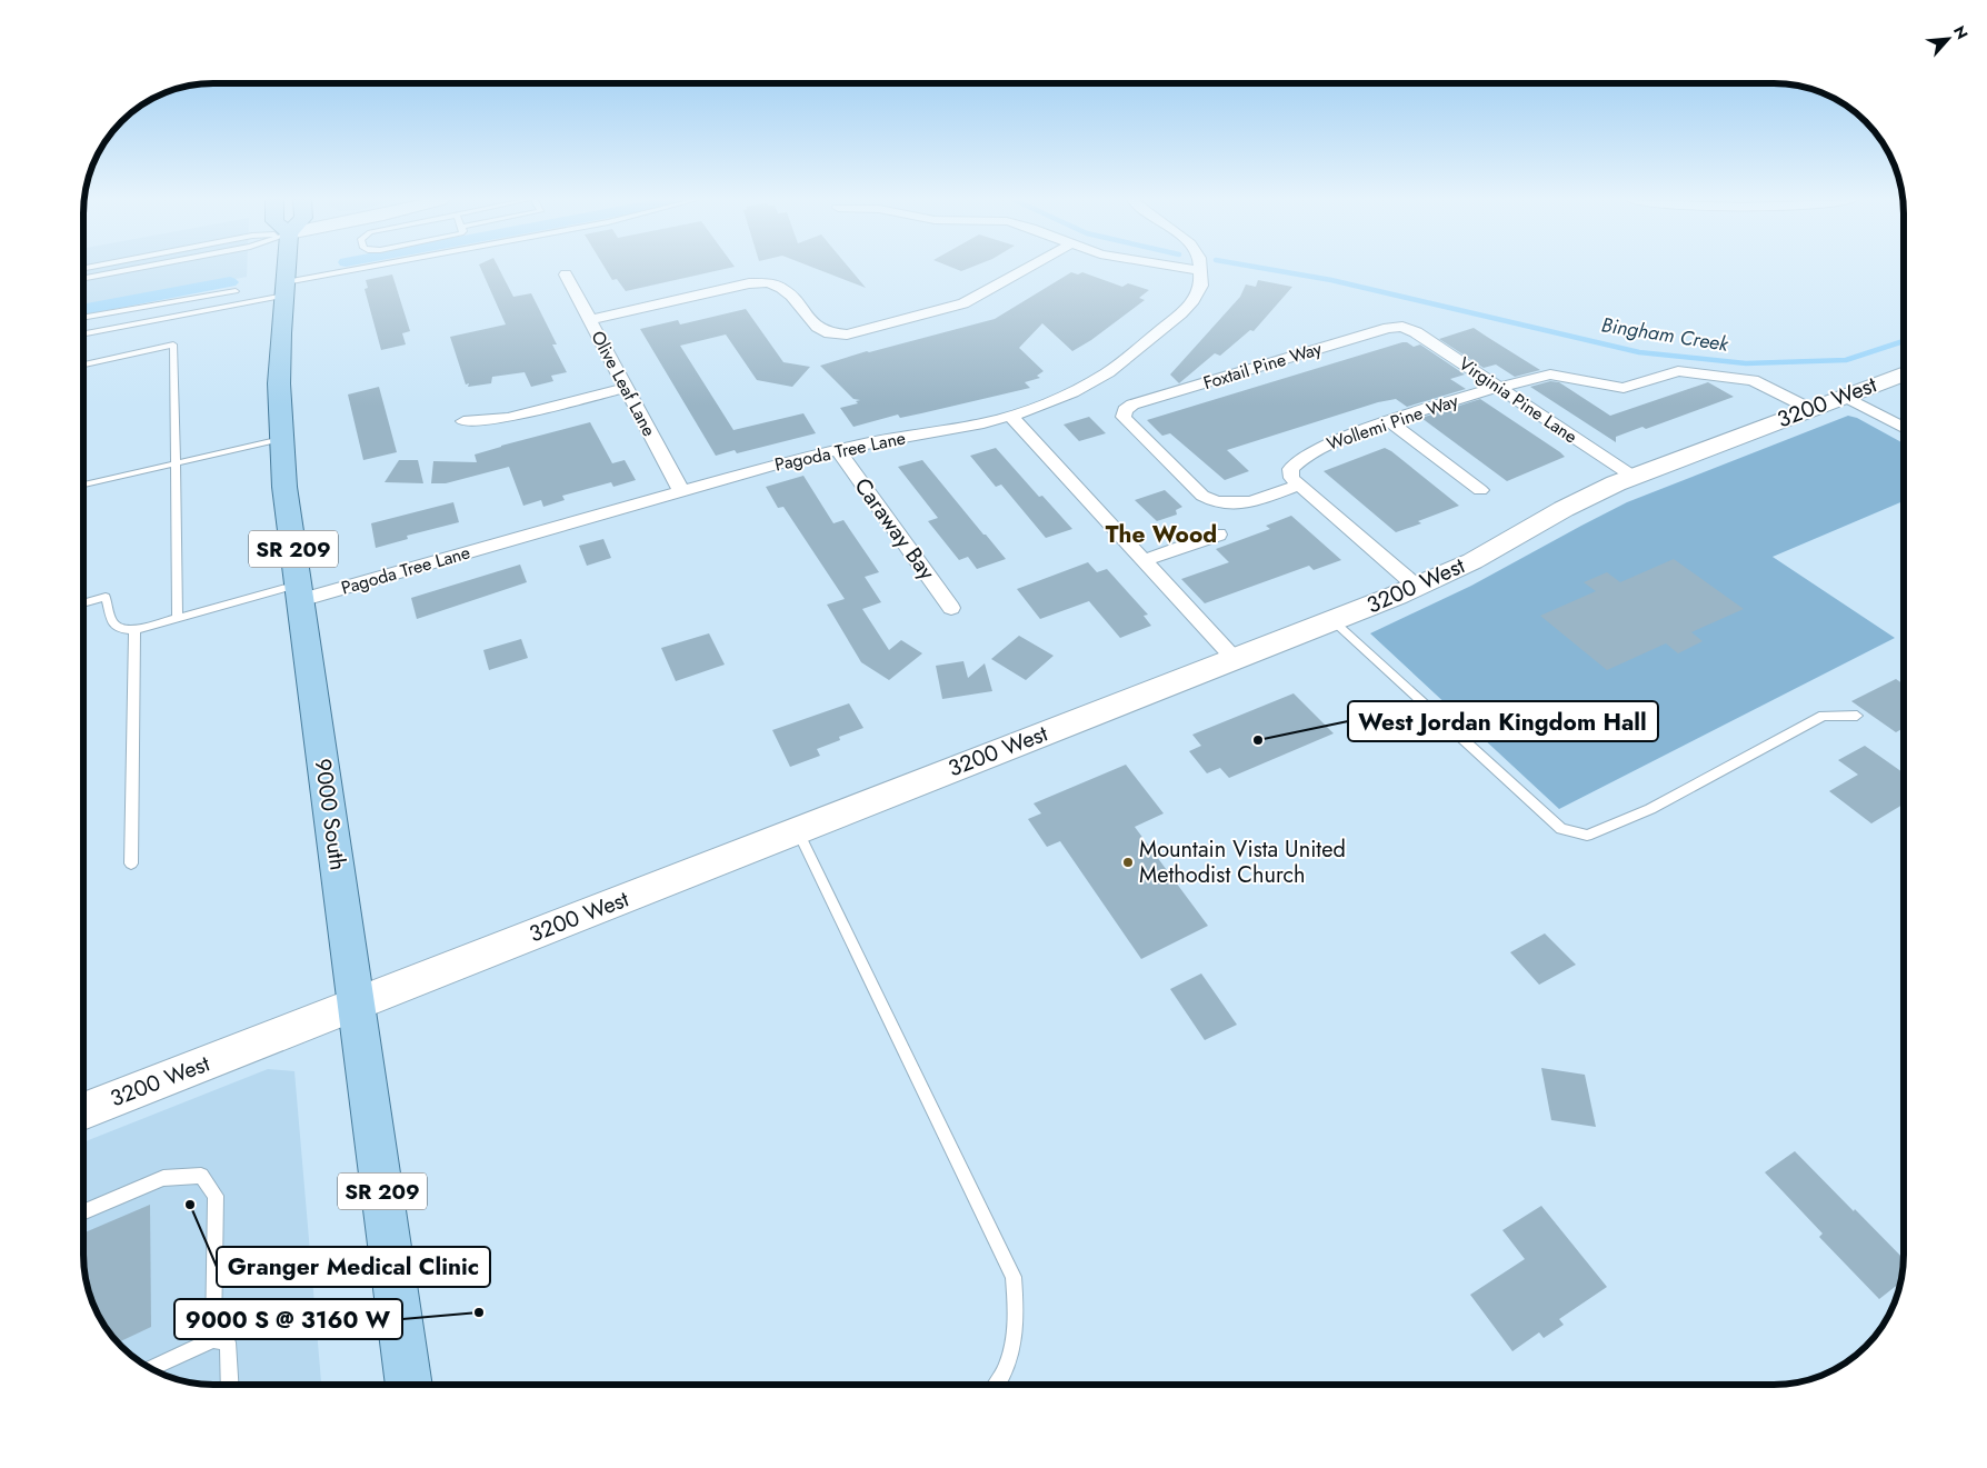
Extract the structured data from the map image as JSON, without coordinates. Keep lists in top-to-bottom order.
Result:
{
  "streets": {
    "main road": ["SR 209", "9000 South"],
    "street": [
      "Foxtail Pine Way",
      "Olive Leaf Lane",
      "Virginia Pine Lane",
      "3200 West",
      "Wollemi Pine Way",
      "Pagoda Tree Lane",
      "Caraway Bay"
    ]
  },
  "crossings": [
    ["Foxtail Pine Way", "Virginia Pine Lane"],
    ["Foxtail Pine Way", "Wollemi Pine Way"],
    ["Olive Leaf Lane", "Pagoda Tree Lane"],
    ["Virginia Pine Lane", "3200 West"],
    ["Virginia Pine Lane", "Wollemi Pine Way"],
    ["3200 West", "Wollemi Pine Way"],
    ["3200 West", "9000 South"],
    ["Pagoda Tree Lane", "Caraway Bay"],
    ["Pagoda Tree Lane", "9000 South"]
  ],
  "districts": ["The Wood"],
  "water": ["Bingham Creek"],
  "places": [
    "West Jordan Kingdom Hall",
    "Mountain Vista United Methodist Church",
    "Granger Medical Clinic",
    "9000 S @ 3160 W"
  ],
  "north": "top right"
}
